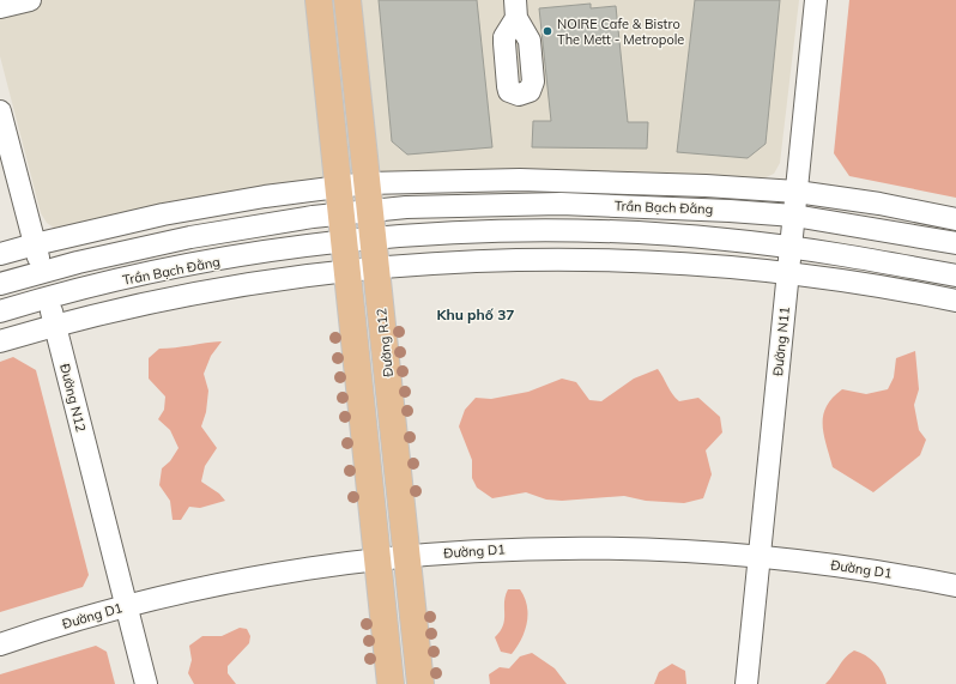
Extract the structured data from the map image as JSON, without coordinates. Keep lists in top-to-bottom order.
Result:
{
  "streets": {
    "main road": ["Đường R12"],
    "street": [
      "Trần Bạch Đằng",
      "Đường N11",
      "Đường N12",
      "Đường D1"
    ]
  },
  "crossings": [
    ["Trần Bạch Đằng", "Đường N11"],
    ["Trần Bạch Đằng", "Đường R12"],
    ["Trần Bạch Đằng", "Đường N12"],
    ["Đường N11", "Đường D1"],
    ["Đường R12", "Đường D1"],
    ["Đường N12", "Đường D1"]
  ],
  "districts": ["Khu phố 37"],
  "places": ["NOIRE Cafe & Bistro The Mett - Metropole"]
}
